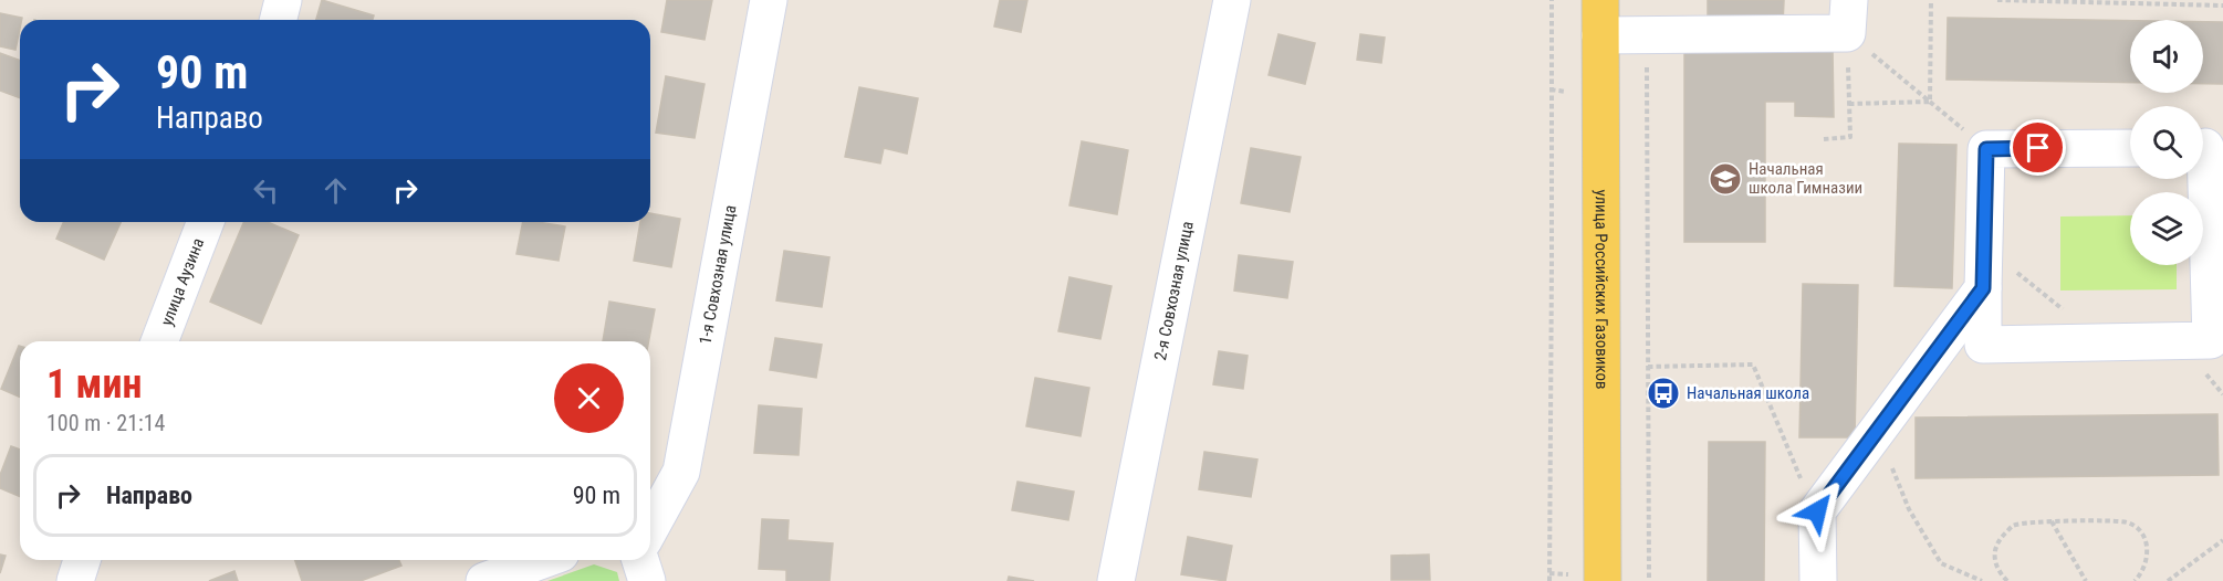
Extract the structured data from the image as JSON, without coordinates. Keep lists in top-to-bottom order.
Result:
{
  "streets": {
    "main road": ["улица Российских Газовиков"],
    "street": ["1-я Совхозная улица", "улица Аузина", "2-я Совхозная улица"]
  },
  "places": {
    "school or university": ["Начальная школа Гимназии"],
    "bus stop": ["Начальная школа"]
  },
  "page": {
    "turn": ["90 m", "Направо"],
    "heading": ["1 мин", "100 m · 21:14"],
    "list": [
      {
        "name": "Направо",
        "value": "90 m"
      }
    ]
  }
}
